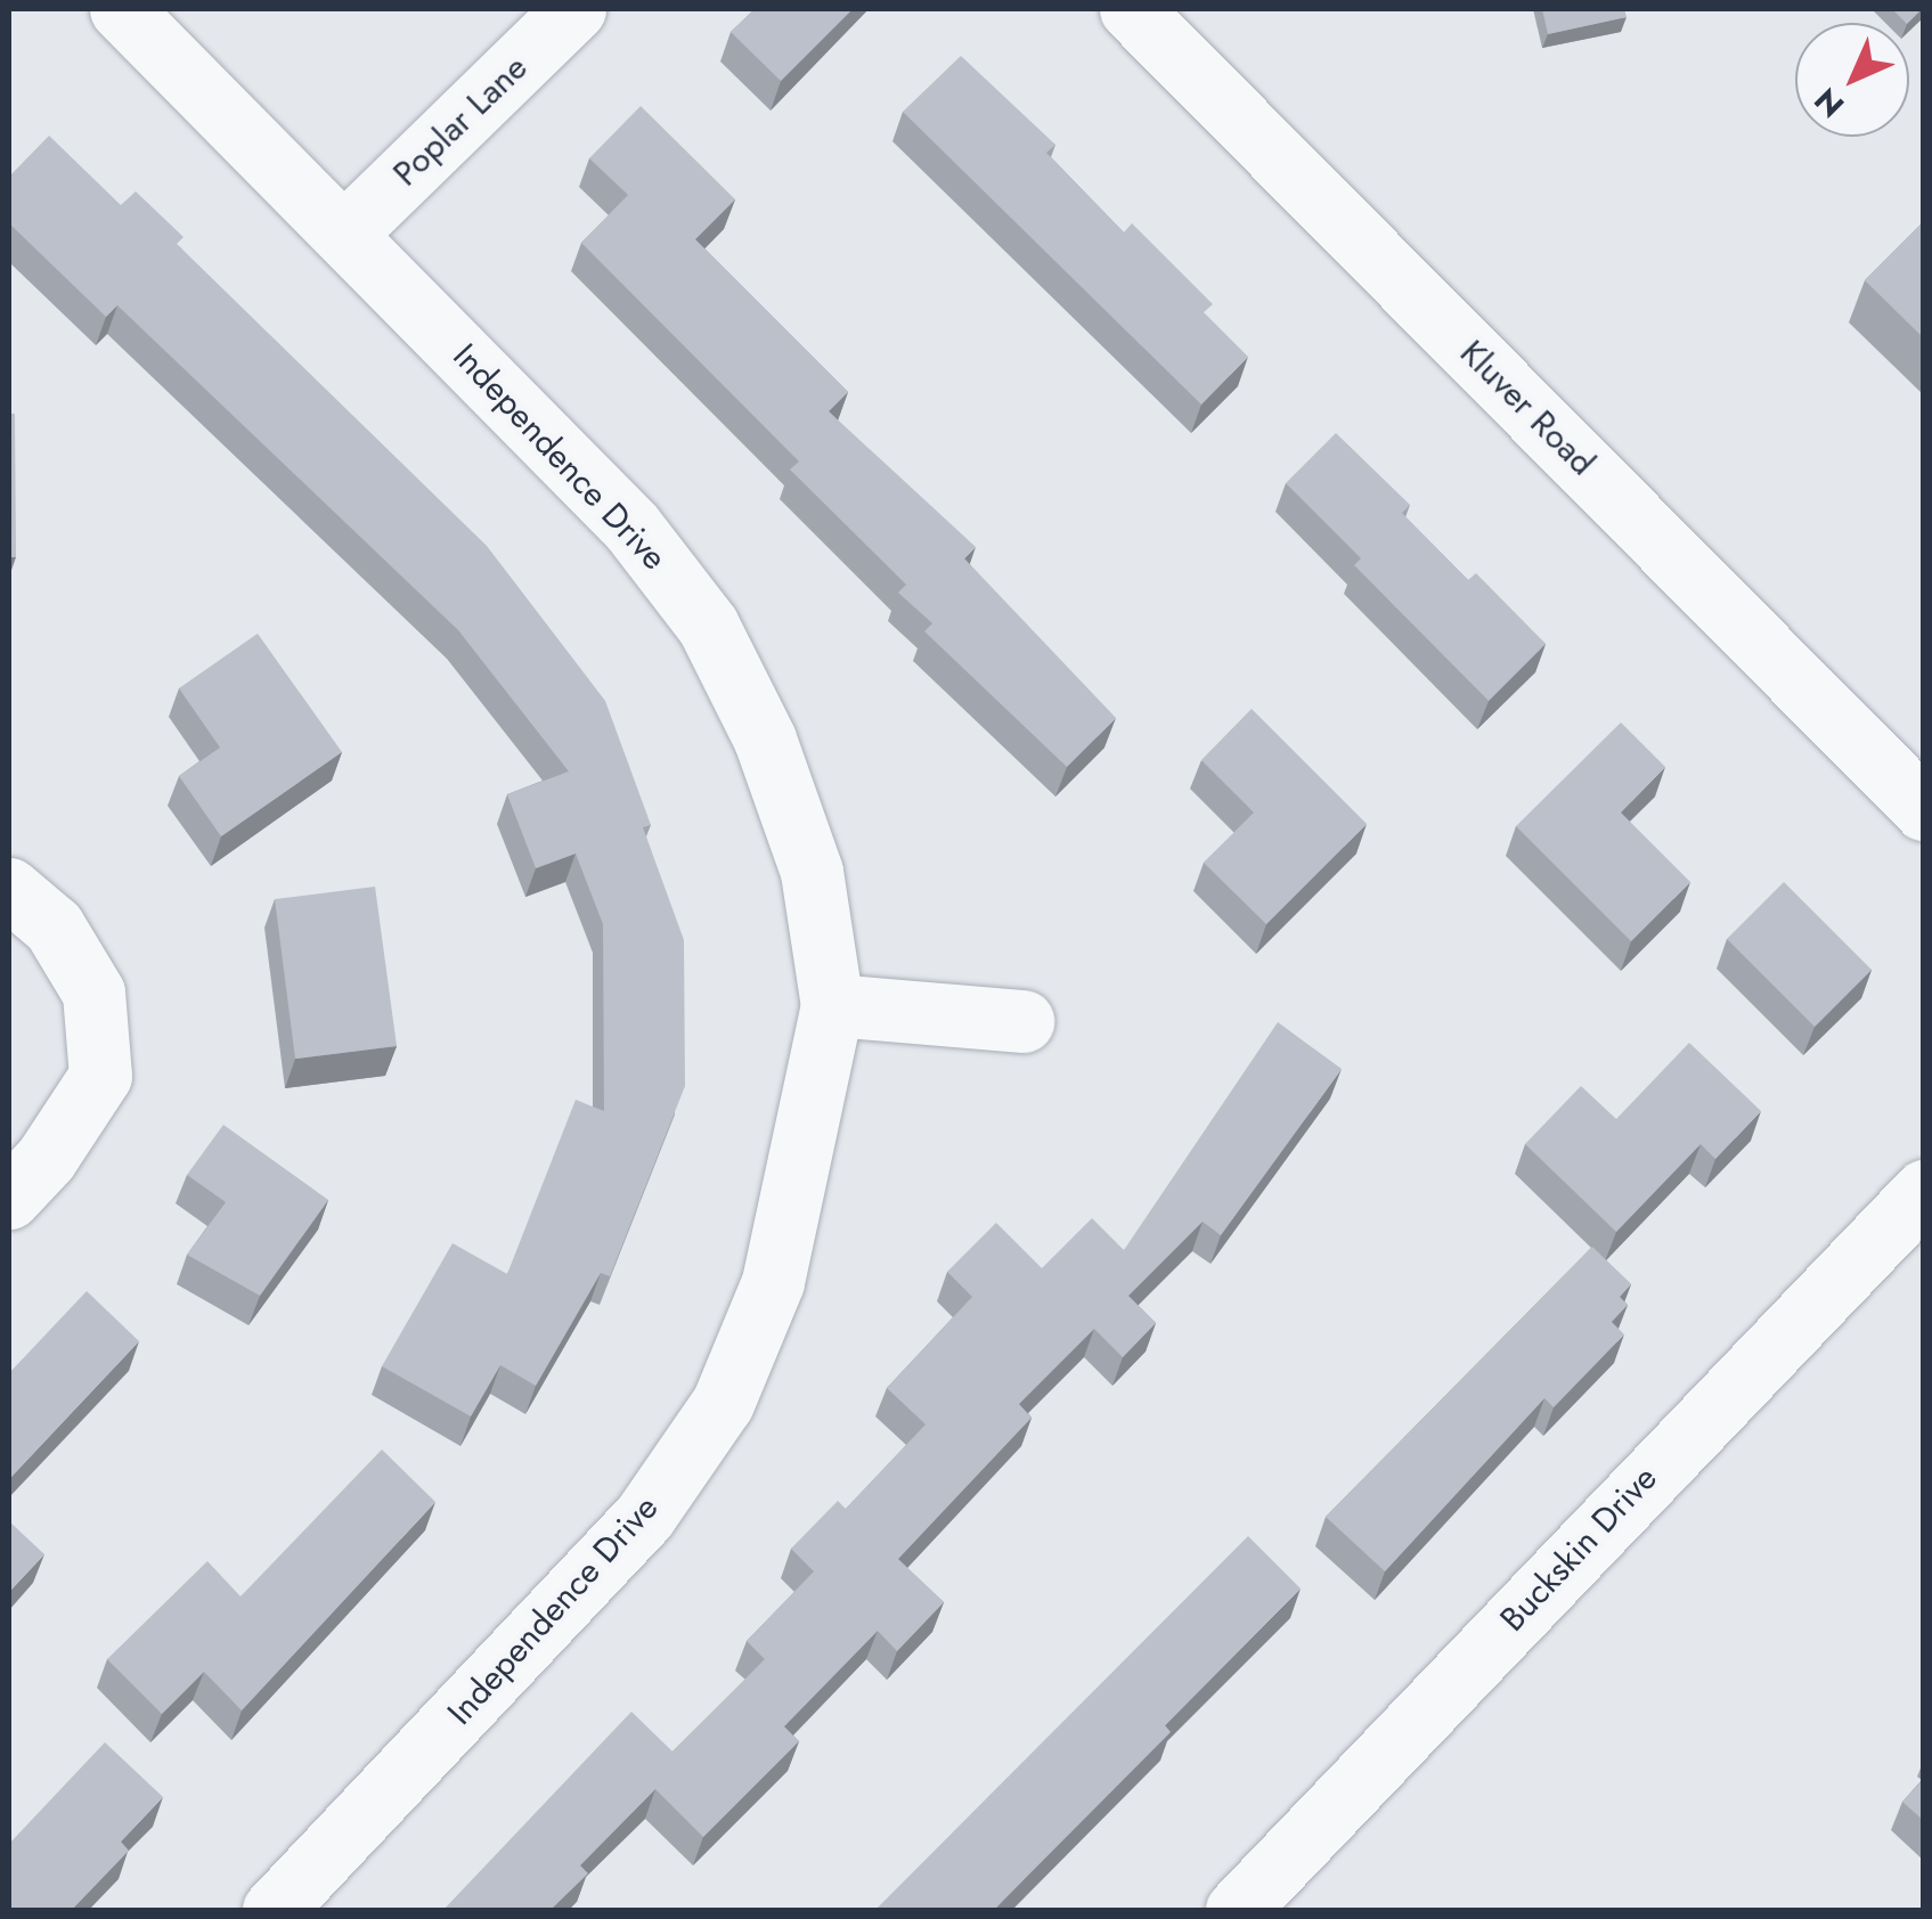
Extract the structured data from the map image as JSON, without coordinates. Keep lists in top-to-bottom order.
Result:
{
  "streets": {
    "street": [
      "Poplar Lane",
      "Kluver Road",
      "Independence Drive",
      "Buckskin Drive"
    ]
  },
  "crossings": [
    ["Poplar Lane", "Independence Drive"]
  ],
  "north": "bottom left"
}
